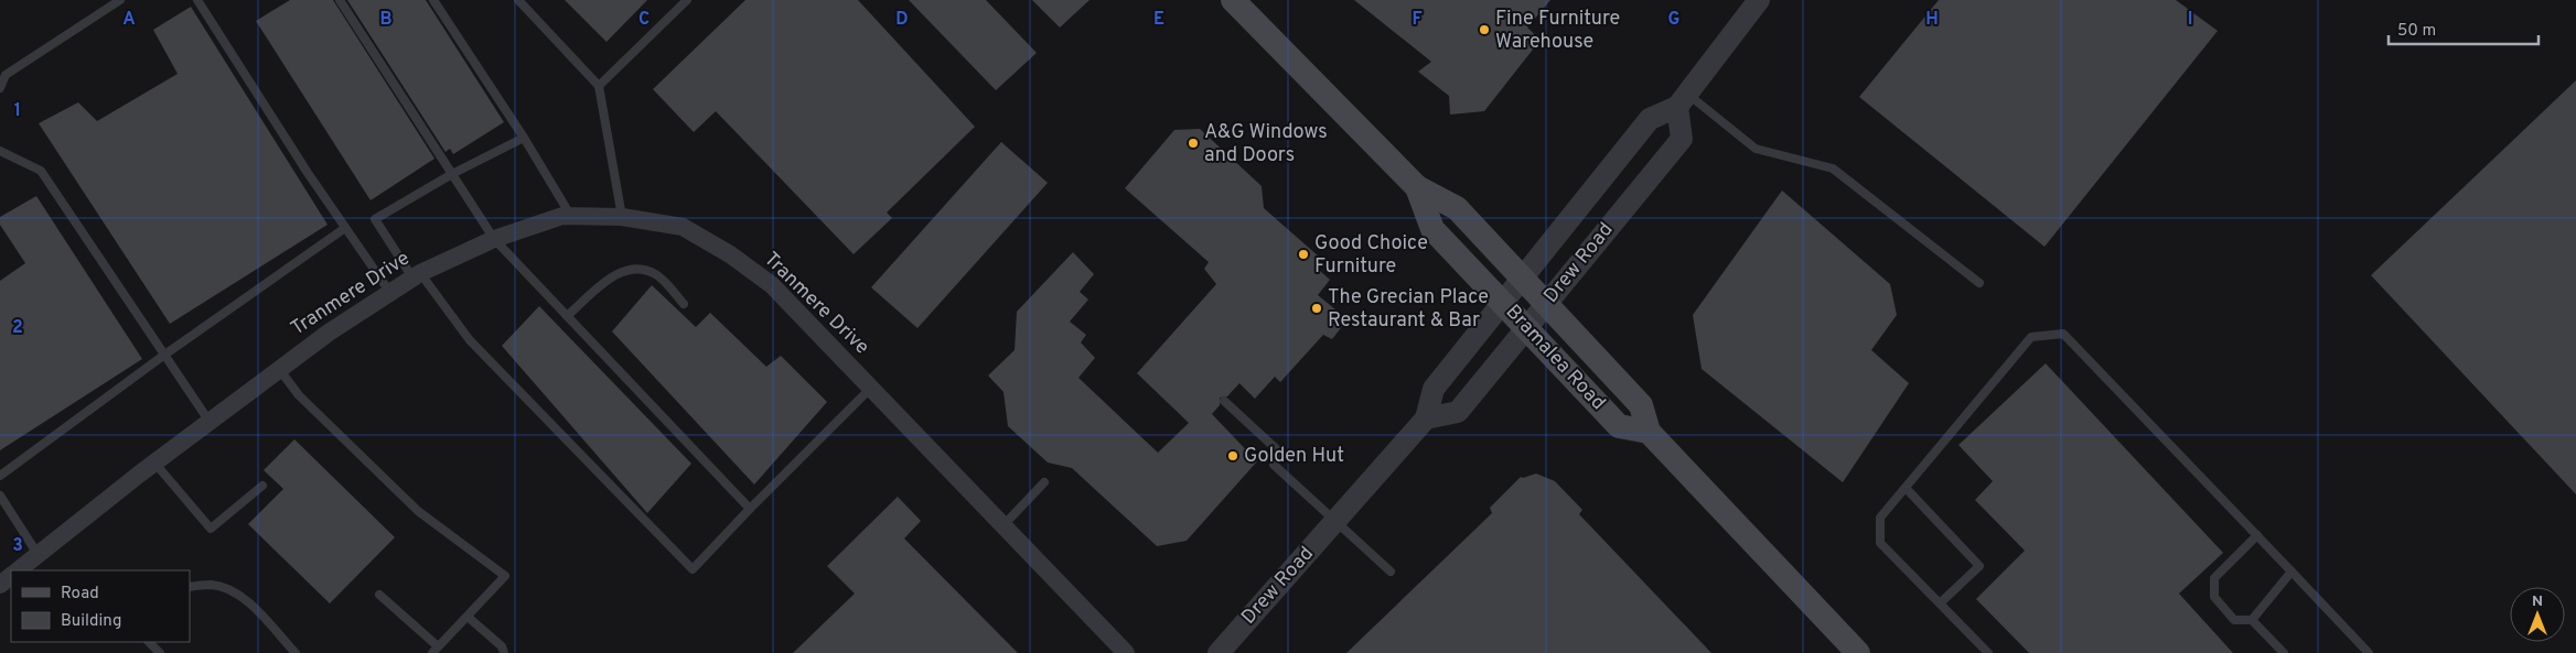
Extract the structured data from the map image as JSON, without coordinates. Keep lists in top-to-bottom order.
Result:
{
  "streets": {
    "main road": ["Bramalea Road"],
    "street": ["Drew Road", "Tranmere Drive"]
  },
  "crossings": [
    ["Drew Road", "Bramalea Road"]
  ],
  "places": [
    "Fine Furniture Warehouse",
    "A&G Windows and Doors",
    "Good Choice Furniture",
    "The Grecian Place Restaurant & Bar",
    "Golden Hut"
  ],
  "legend": ["Road", "Building"],
  "scale_bar": "50 m",
  "north": "top",
  "grid": {
    "columns": [
      "A",
      "B",
      "C",
      "D",
      "E",
      "F",
      "G",
      "H",
      "I"
    ],
    "rows": ["1", "2", "3"]
  }
}
